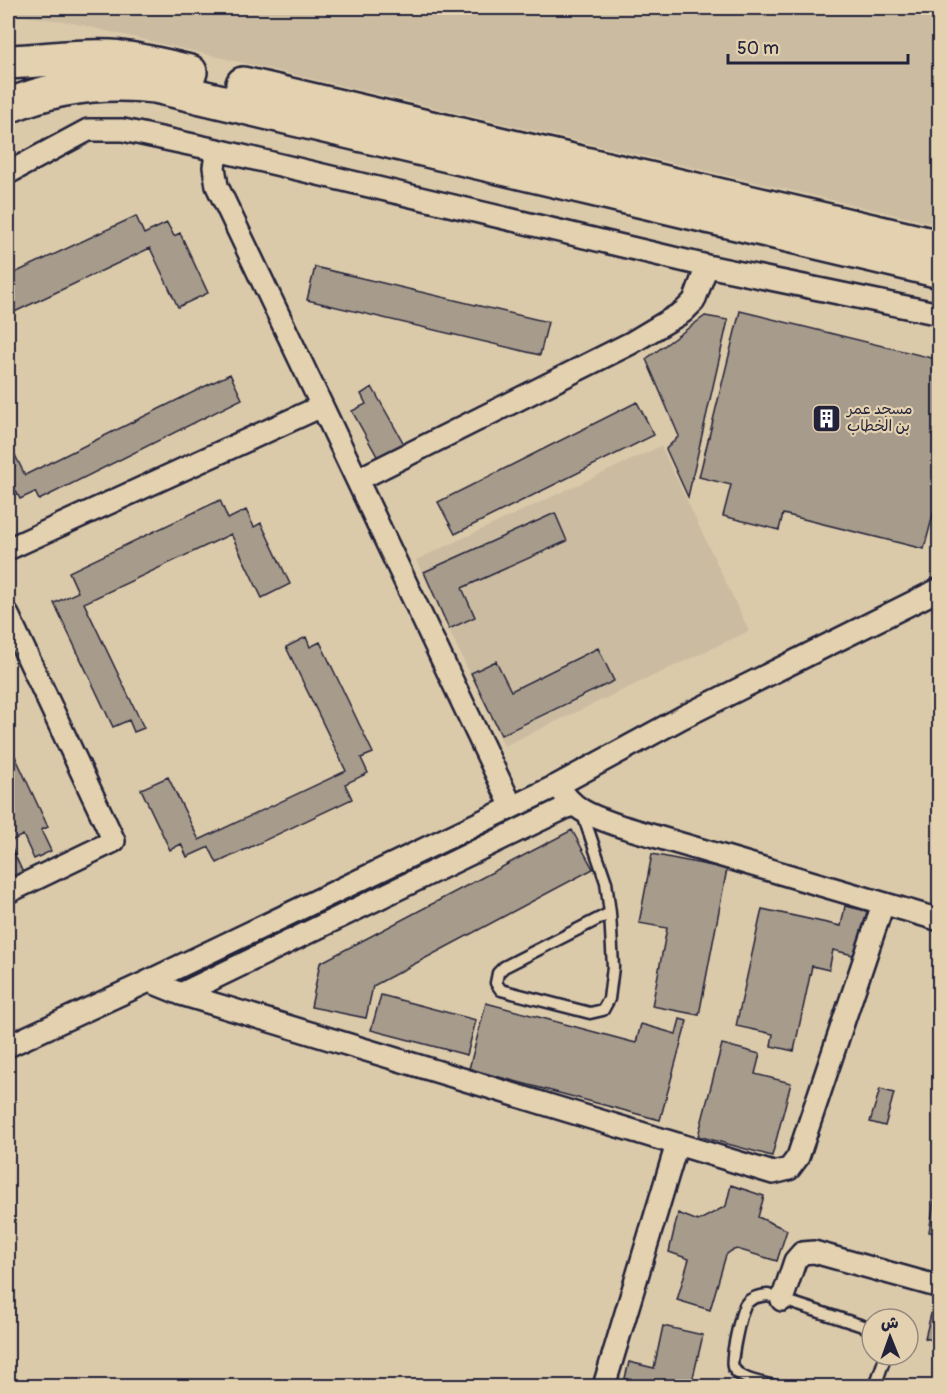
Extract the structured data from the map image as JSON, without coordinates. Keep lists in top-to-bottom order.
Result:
{
  "places": {
    "building": ["مسجد عمر بن الخطاب"]
  },
  "scale_bar": "50 m",
  "north": "top"
}
